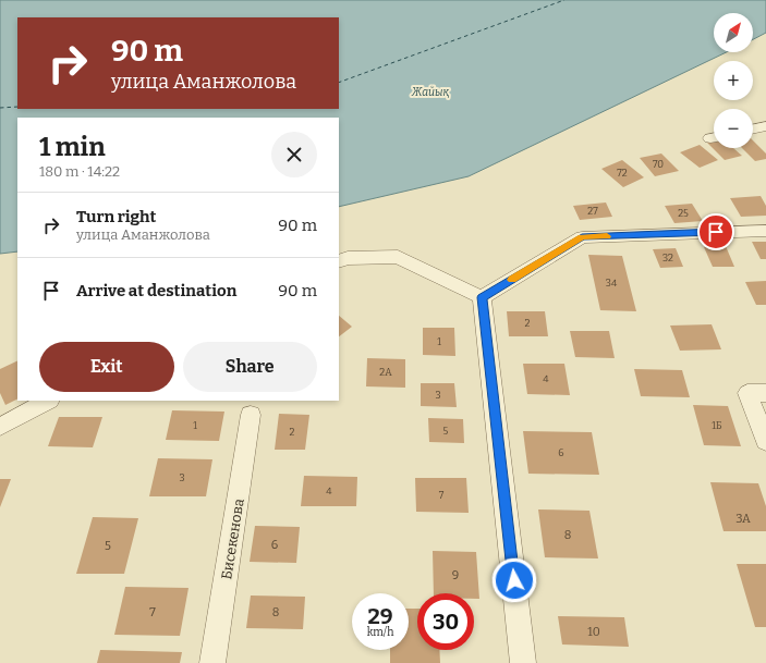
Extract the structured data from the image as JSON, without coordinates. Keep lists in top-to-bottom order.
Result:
{
  "streets": {
    "street": ["Бисекенова"]
  },
  "water": ["Жайық"],
  "house_numbers": [
    "70",
    "72",
    "27",
    "25",
    "32",
    "34",
    "2",
    "1",
    "2А",
    "4",
    "3",
    "1",
    "1Б",
    "5",
    "2",
    "6",
    "3",
    "4",
    "7",
    "3А",
    "8",
    "6",
    "5",
    "9",
    "7",
    "8",
    "10"
  ],
  "north": "top right",
  "page": {
    "map_buttons": ["+", "−"],
    "turn": ["90 m", "улица Аманжолова"],
    "heading": ["1 min", "180 m · 14:22"],
    "list": [
      {
        "name": "Turn right",
        "note": "улица Аманжолова",
        "value": "90 m"
      },
      {
        "name": "Arrive at destination",
        "value": "90 m"
      }
    ],
    "buttons": ["Exit", "Share"],
    "speed": "29 km/h",
    "limit": "30"
  }
}
